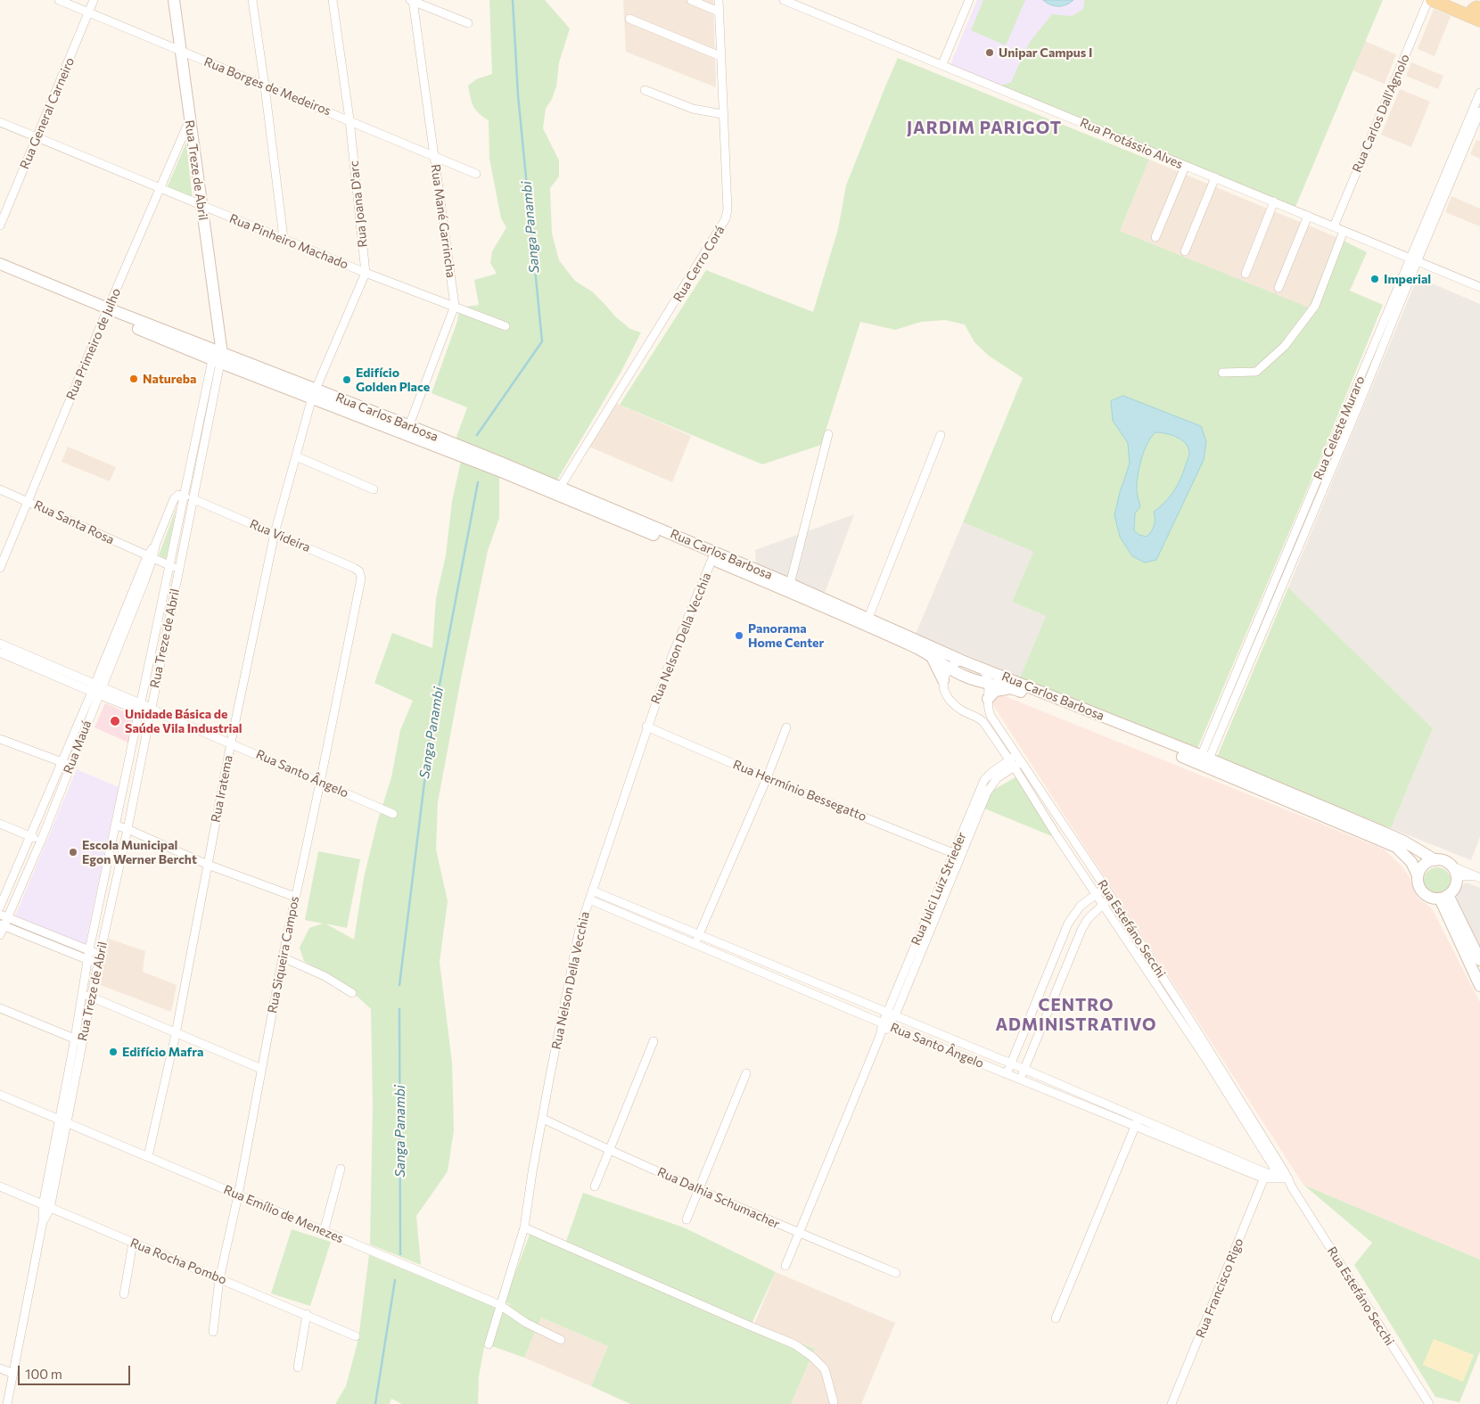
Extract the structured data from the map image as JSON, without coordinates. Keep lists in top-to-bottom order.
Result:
{
  "streets": {
    "street": [
      "Rua Borges de Medeiros",
      "Rua General Carneiro",
      "Rua Carlos Dall'Agnolo",
      "Rua Protássio Alves",
      "Rua Treze de Abril",
      "Rua Joana D'arc",
      "Rua Mané Garrincha",
      "Rua Pinheiro Machado",
      "Rua Cerro Corá",
      "Rua Primeiro de Julho",
      "Rua Carlos Barbosa",
      "Rua Celeste Muraro",
      "Rua Santa Rosa",
      "Rua Videira",
      "Rua Nelson Della Vecchia",
      "Rua Mauá",
      "Rua Santo Ângelo",
      "Rua Iratema",
      "Rua Hermínio Bessegatto",
      "Rua Julci Luiz Strieder",
      "Rua Estefáno Secchi",
      "Rua Siqueira Campos",
      "Rua Dalhia Schumacher",
      "Rua Emílio de Menezes",
      "Rua Rocha Pombo",
      "Rua Francisco Rigo"
    ]
  },
  "crossings": [
    ["Rua Borges de Medeiros", "Rua General Carneiro"],
    ["Rua Borges de Medeiros", "Rua Treze de Abril"],
    ["Rua Borges de Medeiros", "Rua Joana D'arc"],
    ["Rua Borges de Medeiros", "Rua Mané Garrincha"],
    ["Rua General Carneiro", "Rua Pinheiro Machado"],
    ["Rua Carlos Dall'Agnolo", "Rua Protássio Alves"],
    ["Rua Protássio Alves", "Rua Celeste Muraro"],
    ["Rua Treze de Abril", "Rua Pinheiro Machado"],
    ["Rua Treze de Abril", "Rua Primeiro de Julho"],
    ["Rua Treze de Abril", "Rua Carlos Barbosa"],
    ["Rua Treze de Abril", "Rua Santa Rosa"],
    ["Rua Treze de Abril", "Rua Videira"],
    ["Rua Treze de Abril", "Rua Mauá"],
    ["Rua Treze de Abril", "Rua Santo Ângelo"],
    ["Rua Treze de Abril", "Rua Emílio de Menezes"],
    ["Rua Treze de Abril", "Rua Rocha Pombo"],
    ["Rua Joana D'arc", "Rua Pinheiro Machado"],
    ["Rua Joana D'arc", "Rua Carlos Barbosa"],
    ["Rua Joana D'arc", "Rua Iratema"],
    ["Rua Mané Garrincha", "Rua Pinheiro Machado"],
    ["Rua Mané Garrincha", "Rua Carlos Barbosa"],
    ["Rua Pinheiro Machado", "Rua Primeiro de Julho"],
    ["Rua Cerro Corá", "Rua Carlos Barbosa"],
    ["Rua Primeiro de Julho", "Rua Carlos Barbosa"],
    ["Rua Primeiro de Julho", "Rua Santa Rosa"],
    ["Rua Carlos Barbosa", "Rua Celeste Muraro"],
    ["Rua Carlos Barbosa", "Rua Nelson Della Vecchia"],
    ["Rua Carlos Barbosa", "Rua Iratema"],
    ["Rua Carlos Barbosa", "Rua Estefáno Secchi"],
    ["Rua Santa Rosa", "Rua Mauá"],
    ["Rua Videira", "Rua Iratema"],
    ["Rua Videira", "Rua Siqueira Campos"],
    ["Rua Nelson Della Vecchia", "Rua Santo Ângelo"],
    ["Rua Nelson Della Vecchia", "Rua Hermínio Bessegatto"],
    ["Rua Nelson Della Vecchia", "Rua Dalhia Schumacher"],
    ["Rua Nelson Della Vecchia", "Rua Emílio de Menezes"],
    ["Rua Mauá", "Rua Santo Ângelo"],
    ["Rua Santo Ângelo", "Rua Iratema"],
    ["Rua Santo Ângelo", "Rua Julci Luiz Strieder"],
    ["Rua Santo Ângelo", "Rua Estefáno Secchi"],
    ["Rua Santo Ângelo", "Rua Siqueira Campos"],
    ["Rua Santo Ângelo", "Rua Francisco Rigo"],
    ["Rua Iratema", "Rua Emílio de Menezes"],
    ["Rua Hermínio Bessegatto", "Rua Julci Luiz Strieder"],
    ["Rua Julci Luiz Strieder", "Rua Estefáno Secchi"],
    ["Rua Julci Luiz Strieder", "Rua Dalhia Schumacher"],
    ["Rua Siqueira Campos", "Rua Emílio de Menezes"],
    ["Rua Siqueira Campos", "Rua Rocha Pombo"]
  ],
  "districts": ["JARDIM PARIGOT", "CENTRO ADMINISTRATIVO"],
  "water": ["Sanga Panambi"],
  "places": [
    "Unipar Campus I",
    "Imperial",
    "Natureba",
    "Edifício Golden Place",
    "Panorama Home Center",
    "Unidade Básica de Saúde Vila Industrial",
    "Escola Municipal Egon Werner Bercht",
    "Edifício Mafra"
  ],
  "scale_bar": "100 m"
}
